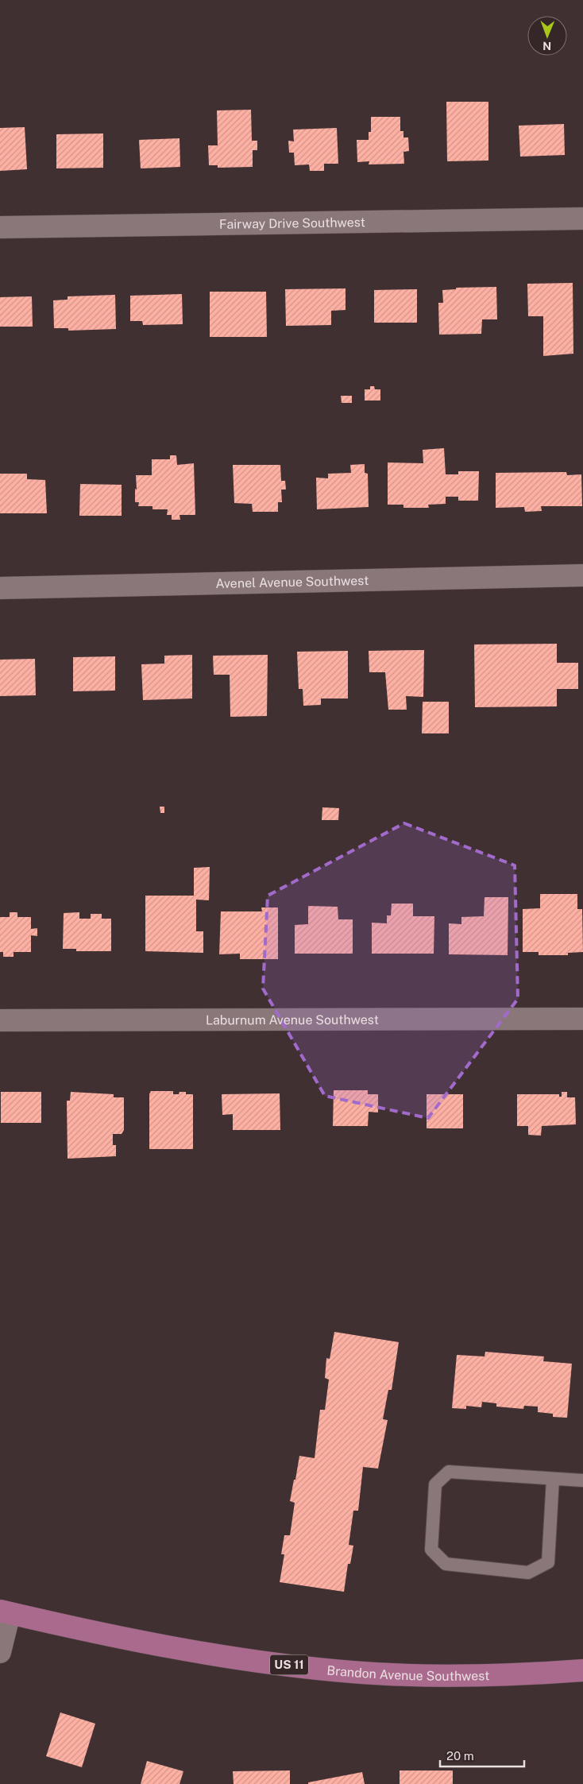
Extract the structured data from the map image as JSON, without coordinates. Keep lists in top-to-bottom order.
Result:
{
  "streets": {
    "main road": ["US 11", "Brandon Avenue Southwest"],
    "street": ["Fairway Drive Southwest", "Avenel Avenue Southwest", "Laburnum Avenue Southwest"]
  },
  "scale_bar": "20 m",
  "north": "bottom"
}
